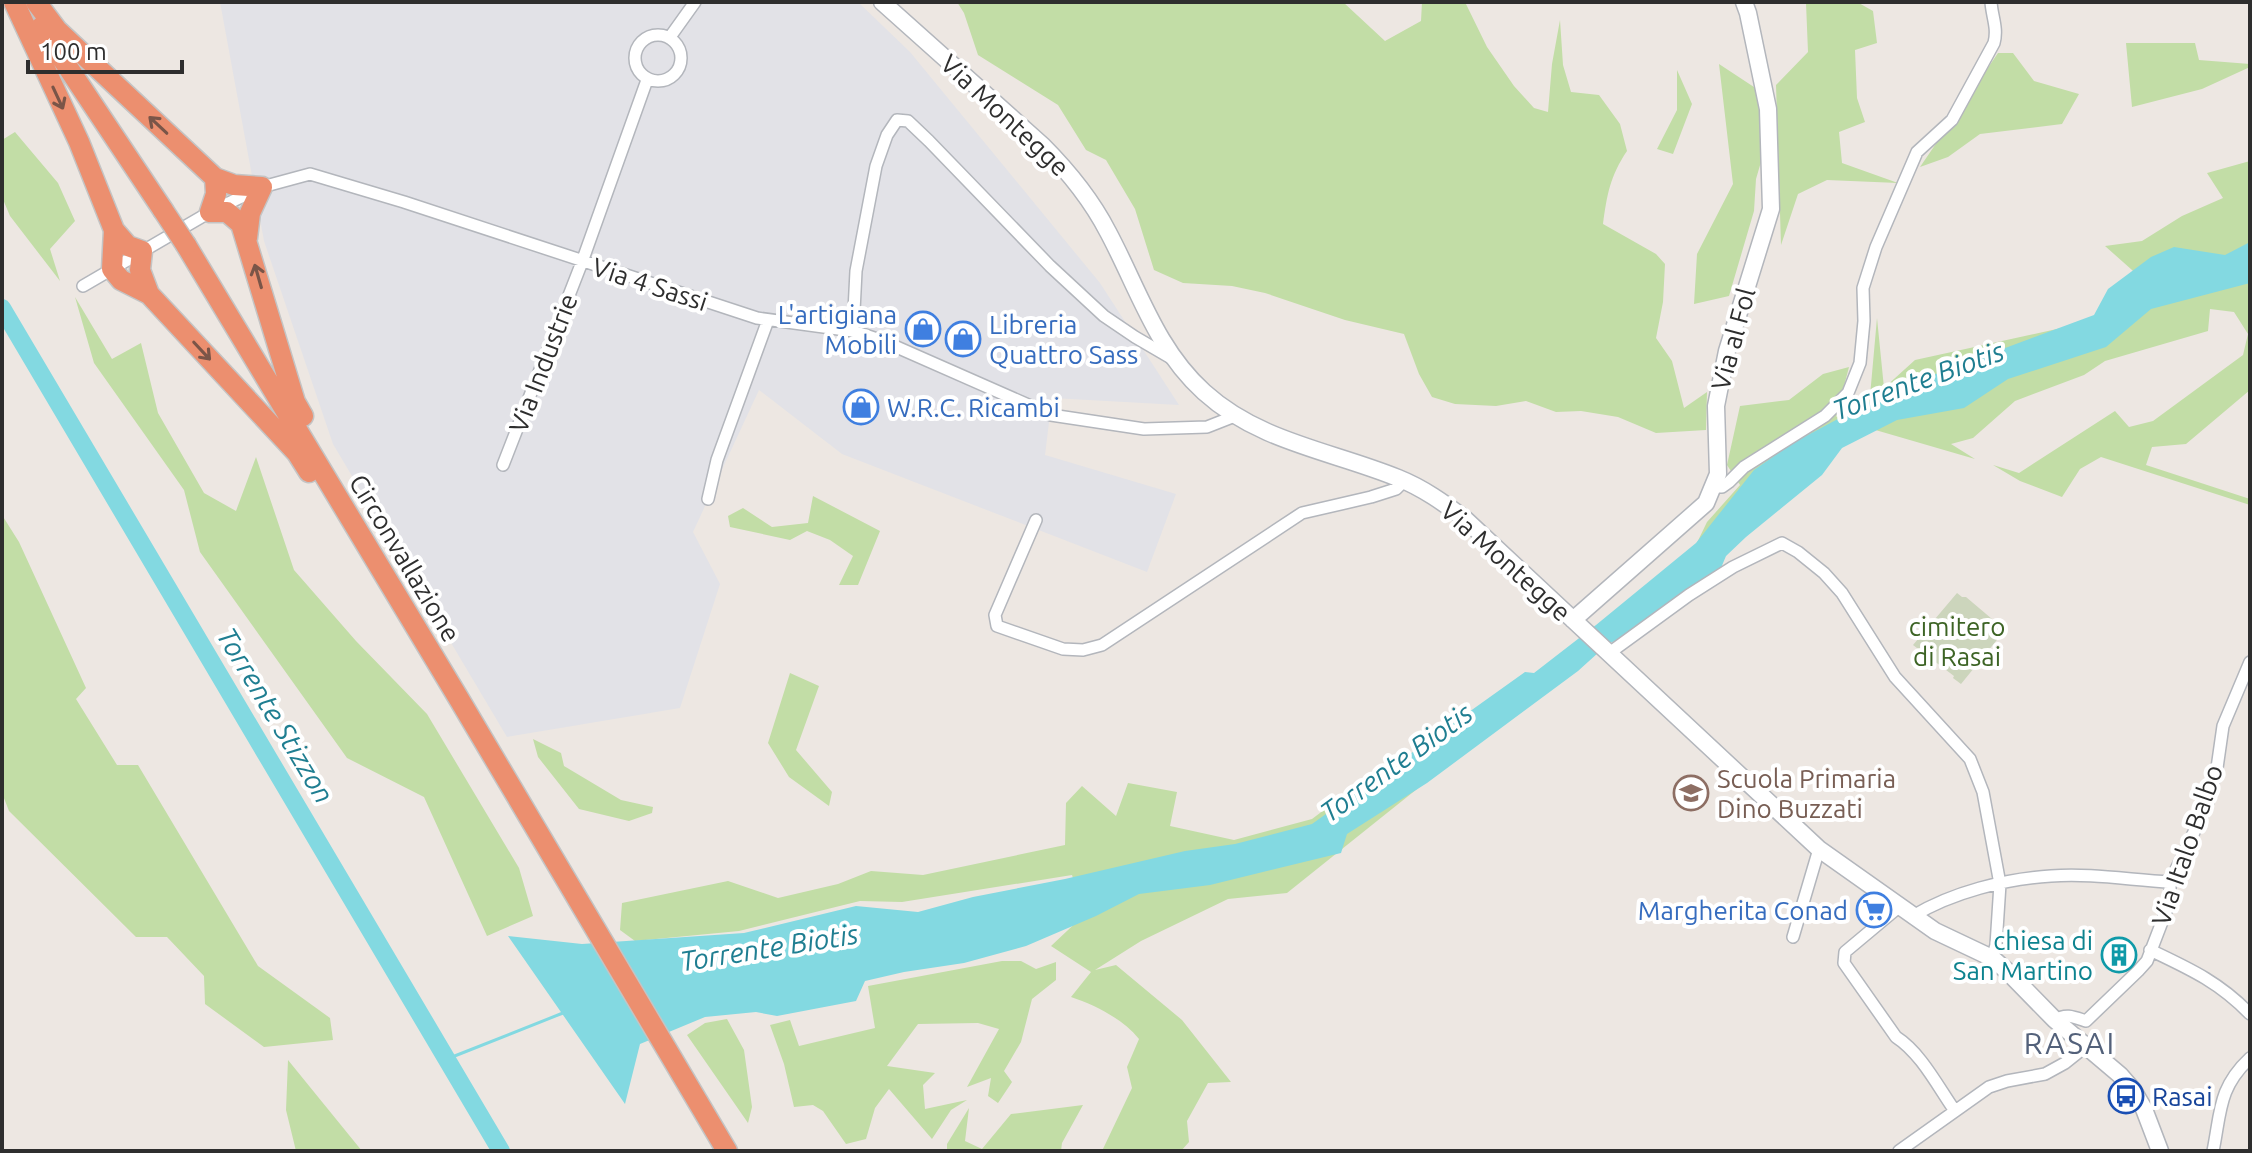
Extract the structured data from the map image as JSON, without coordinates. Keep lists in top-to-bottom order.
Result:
{
  "streets": {
    "highway": ["Circonvallazione"],
    "street": [
      "Via Montegge",
      "Via 4 Sassi",
      "Via al Fol",
      "Via Industrie",
      "Via Italo Balbo"
    ]
  },
  "crossings": [
    ["Via Montegge", "Via 4 Sassi"],
    ["Via Montegge", "Via Italo Balbo"],
    ["Via 4 Sassi", "Via Industrie"]
  ],
  "districts": ["RASAI"],
  "water": ["Torrente Biotis", "Torrente Stizzon"],
  "parks": ["cimitero di Rasai"],
  "places": {
    "shop": ["L'artigiana Mobili", "Libreria Quattro Sass", "W.R.C. Ricambi"],
    "school or university": ["Scuola Primaria Dino Buzzati"],
    "supermarket": ["Margherita Conad"],
    "building": ["chiesa di San Martino"],
    "bus stop": ["Rasai"]
  },
  "scale_bar": "100 m"
}
